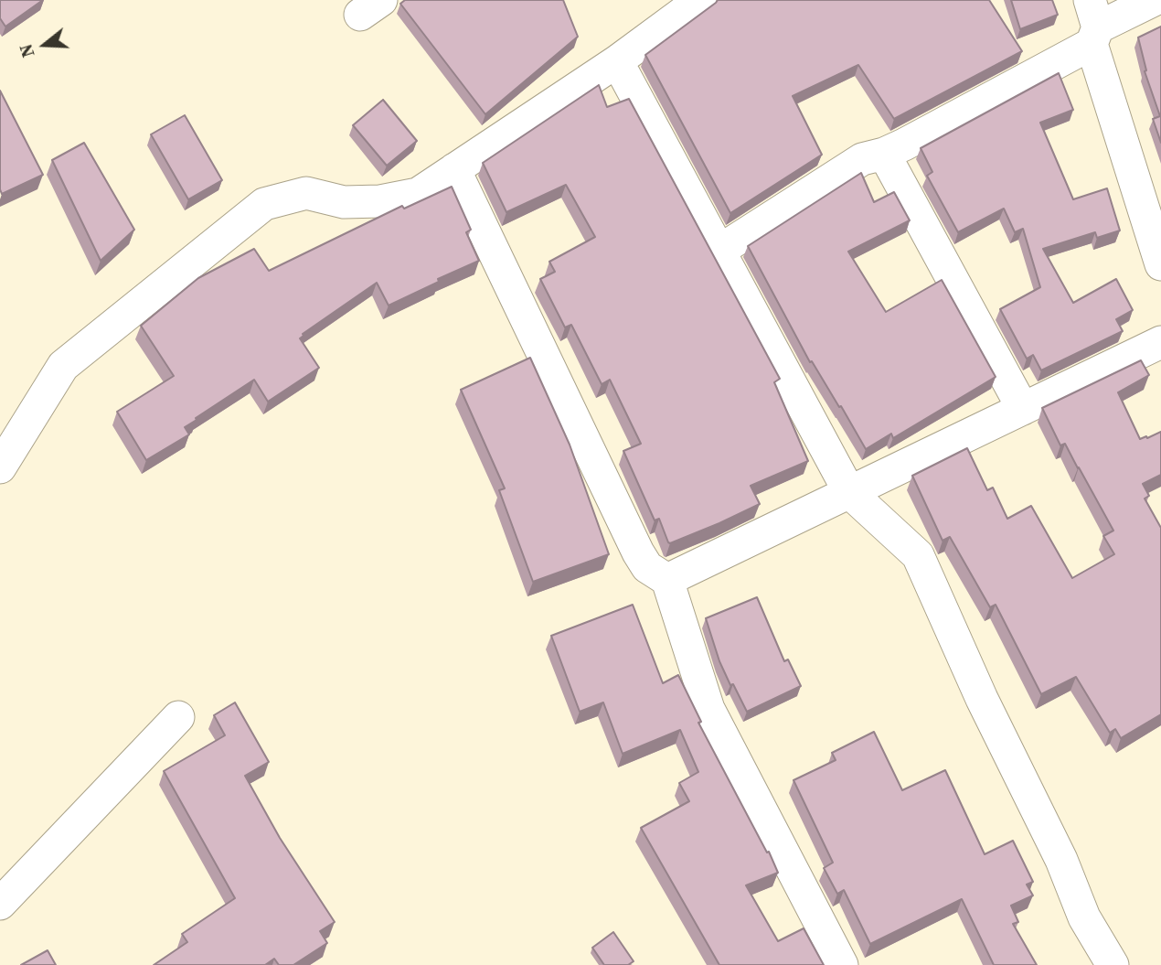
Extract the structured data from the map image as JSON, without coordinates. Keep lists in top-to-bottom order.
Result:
{
  "north": "left"
}
